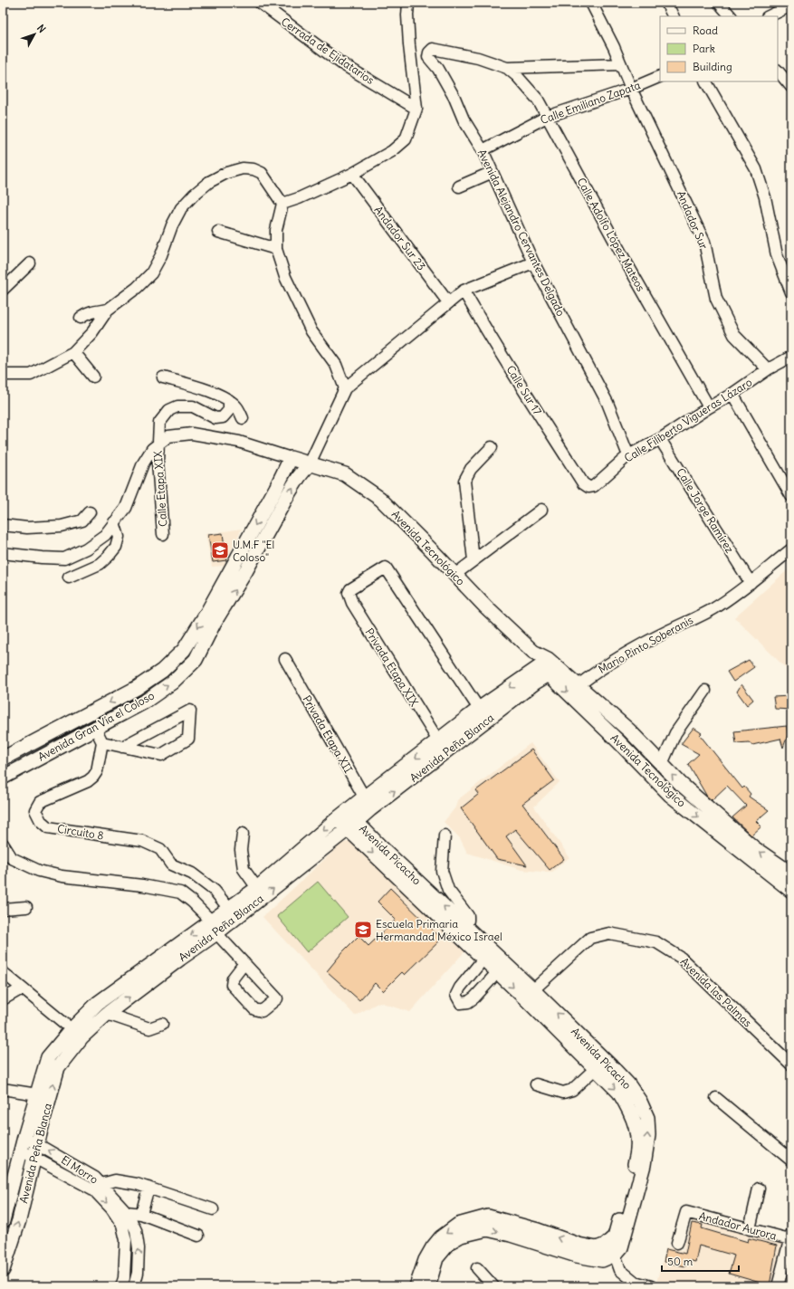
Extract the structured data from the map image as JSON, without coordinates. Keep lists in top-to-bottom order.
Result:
{
  "streets": {
    "main road": [
      "Avenida Tecnológico",
      "Avenida Gran Vía el Coloso",
      "Avenida Peña Blanca",
      "Avenida Picacho"
    ],
    "street": [
      "Cerrada de Ejidatarios",
      "Calle Emiliano Zapata",
      "Andador Sur",
      "Avenida Alejandro Cervantes Delgado",
      "Calle Adolfo López Mateos",
      "Andador Sur 23",
      "Calle Sur 17",
      "Calle Filiberto Vigueras Lázaro",
      "Calle Etapa XIX",
      "Calle Jorge Ramírez",
      "Mario Pinto Soberanis",
      "Privada Etapa XIX",
      "Privada Etapa XII",
      "Circuito 8",
      "Avenida las Palmas",
      "El Morro",
      "Andador Aurora"
    ]
  },
  "crossings": [
    ["Calle Emiliano Zapata", "Andador Sur"],
    ["Calle Emiliano Zapata", "Avenida Alejandro Cervantes Delgado"],
    ["Calle Emiliano Zapata", "Calle Adolfo López Mateos"],
    ["Andador Sur", "Calle Filiberto Vigueras Lázaro"],
    ["Avenida Alejandro Cervantes Delgado", "Calle Adolfo López Mateos"],
    ["Avenida Alejandro Cervantes Delgado", "Calle Filiberto Vigueras Lázaro"],
    ["Avenida Alejandro Cervantes Delgado", "Avenida Gran Vía el Coloso"],
    ["Calle Adolfo López Mateos", "Calle Filiberto Vigueras Lázaro"],
    ["Andador Sur 23", "Avenida Gran Vía el Coloso"],
    ["Calle Sur 17", "Calle Filiberto Vigueras Lázaro"],
    ["Calle Sur 17", "Avenida Gran Vía el Coloso"],
    ["Calle Filiberto Vigueras Lázaro", "Calle Jorge Ramírez"],
    ["Calle Jorge Ramírez", "Mario Pinto Soberanis"],
    ["Avenida Tecnológico", "Mario Pinto Soberanis"],
    ["Avenida Tecnológico", "Avenida Gran Vía el Coloso"],
    ["Avenida Tecnológico", "Avenida Peña Blanca"],
    ["Privada Etapa XIX", "Avenida Peña Blanca"],
    ["Privada Etapa XII", "Avenida Peña Blanca"],
    ["Avenida Peña Blanca", "Circuito 8"],
    ["Avenida Peña Blanca", "Avenida Picacho"],
    ["Avenida Peña Blanca", "El Morro"],
    ["Avenida Picacho", "Avenida las Palmas"]
  ],
  "places": {
    "school or university": ["U.M.F \"El Coloso\"", "Escuela Primaria Hermandad México Israel"]
  },
  "legend": ["Road", "Park", "Building"],
  "scale_bar": "50 m",
  "north": "top right"
}
